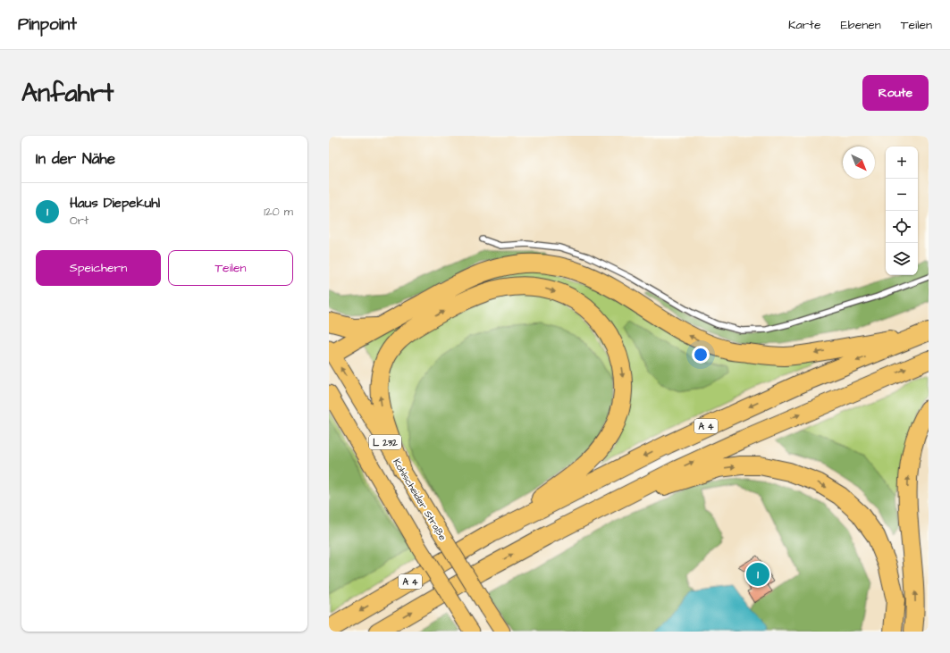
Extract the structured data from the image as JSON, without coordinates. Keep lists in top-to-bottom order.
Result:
{
  "streets": {
    "highway": ["A 4"],
    "main road": ["L 232", "Kohlscheider Straße"]
  },
  "north": "bottom right",
  "page": {
    "header": "Pinpoint",
    "nav": ["Karte", "Ebenen", "Teilen"],
    "buttons": [
      "Route",
      ["Speichern", "Teilen"]
    ],
    "title": "Anfahrt",
    "heading": "In der Nähe",
    "map_buttons": ["+", "−"],
    "list": [
      {
        "mark": "1",
        "name": "Haus Diepekuhl",
        "note": "Ort",
        "value": "120 m"
      }
    ],
    "pins": "1"
  }
}
